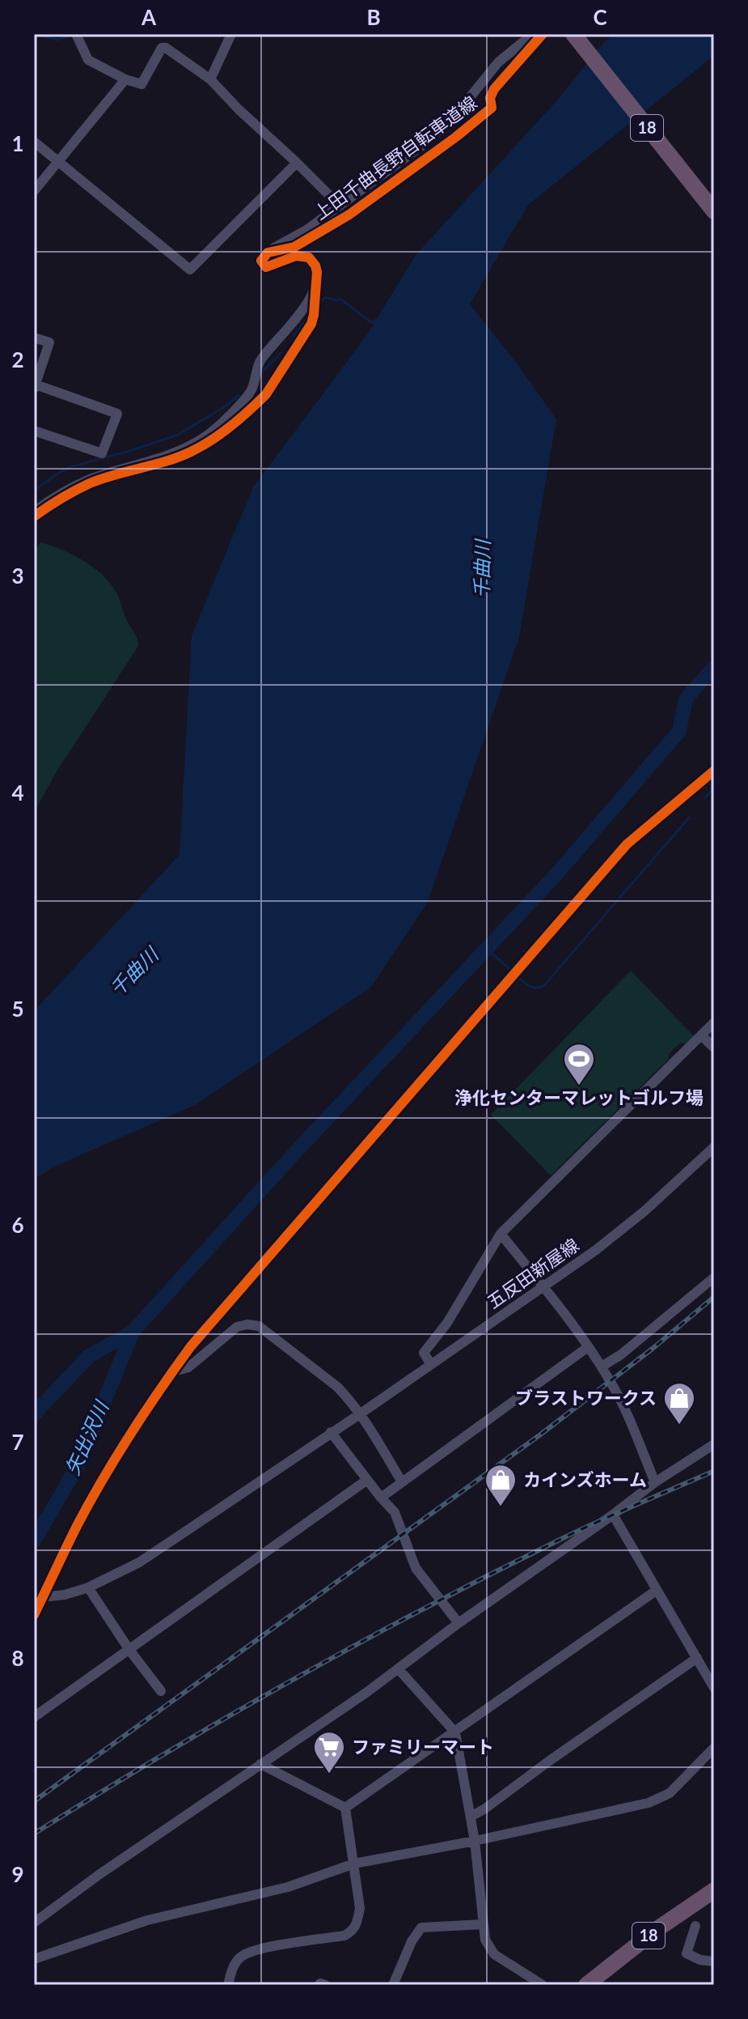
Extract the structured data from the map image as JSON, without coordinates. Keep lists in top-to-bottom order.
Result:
{
  "streets": {
    "highway": ["18"],
    "street": ["五反田新屋線"],
    "cycle path": ["上田千曲長野自転車道線"]
  },
  "water": ["千曲川", "矢出沢川"],
  "places": {
    "sports": ["浄化センターマレットゴルフ場"],
    "shop": ["ブラストワークス", "カインズホーム"],
    "supermarket": ["ファミリーマート"]
  },
  "grid": {
    "columns": ["A", "B", "C"],
    "rows": [
      "1",
      "2",
      "3",
      "4",
      "5",
      "6",
      "7",
      "8",
      "9"
    ]
  }
}
